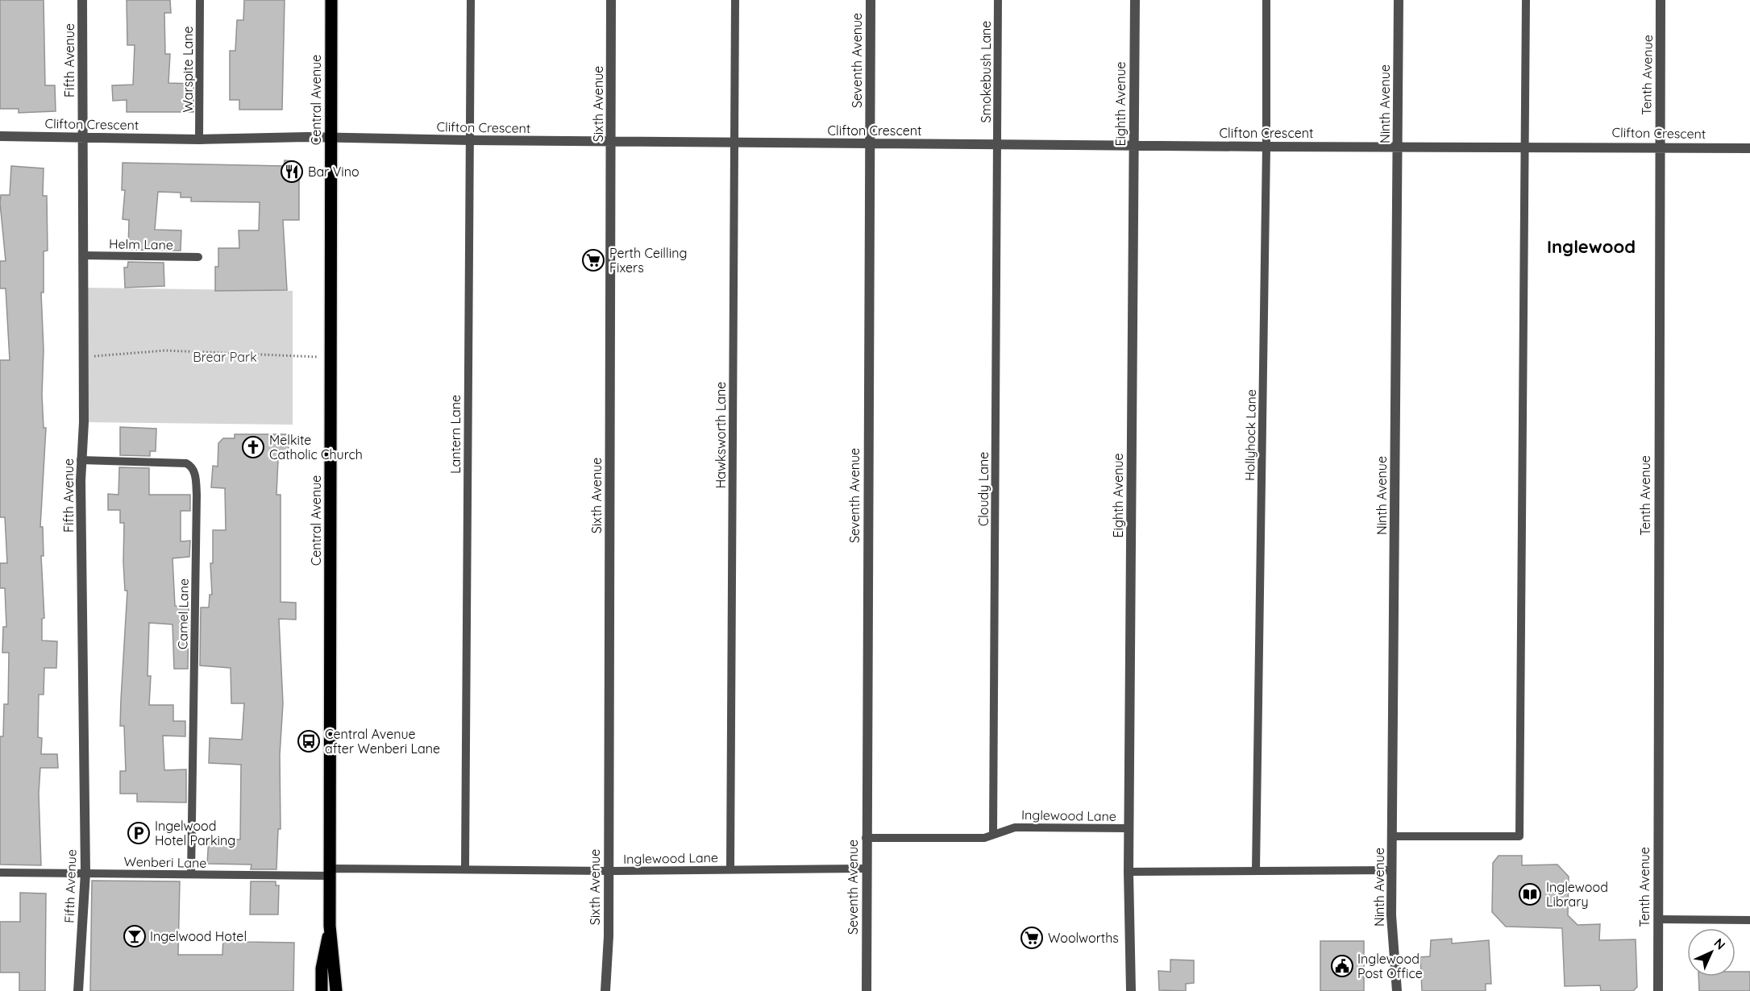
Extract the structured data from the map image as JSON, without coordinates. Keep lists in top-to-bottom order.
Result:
{
  "streets": {
    "main road": ["Central Avenue"],
    "street": [
      "Fifth Avenue",
      "Seventh Avenue",
      "Tenth Avenue",
      "Sixth Avenue",
      "Eighth Avenue",
      "Ninth Avenue",
      "Clifton Crescent"
    ],
    "lane": [
      "Warspite Lane",
      "Smokebush Lane",
      "Helm Lane",
      "Lantern Lane",
      "Hawksworth Lane",
      "Hollyhock Lane",
      "Cloudy Lane",
      "Camel Lane",
      "Inglewood Lane",
      "Wenberi Lane"
    ]
  },
  "crossings": [
    ["Fifth Avenue", "Clifton Crescent"],
    ["Fifth Avenue", "Helm Lane"],
    ["Fifth Avenue", "Camel Lane"],
    ["Fifth Avenue", "Wenberi Lane"],
    ["Seventh Avenue", "Clifton Crescent"],
    ["Seventh Avenue", "Inglewood Lane"],
    ["Warspite Lane", "Clifton Crescent"],
    ["Smokebush Lane", "Clifton Crescent"],
    ["Smokebush Lane", "Cloudy Lane"],
    ["Tenth Avenue", "Clifton Crescent"],
    ["Central Avenue", "Clifton Crescent"],
    ["Central Avenue", "Inglewood Lane"],
    ["Central Avenue", "Wenberi Lane"],
    ["Sixth Avenue", "Clifton Crescent"],
    ["Sixth Avenue", "Inglewood Lane"],
    ["Eighth Avenue", "Clifton Crescent"],
    ["Eighth Avenue", "Inglewood Lane"],
    ["Ninth Avenue", "Clifton Crescent"],
    ["Clifton Crescent", "Lantern Lane"],
    ["Clifton Crescent", "Hawksworth Lane"],
    ["Clifton Crescent", "Hollyhock Lane"],
    ["Clifton Crescent", "Cloudy Lane"],
    ["Lantern Lane", "Inglewood Lane"],
    ["Hawksworth Lane", "Inglewood Lane"],
    ["Cloudy Lane", "Inglewood Lane"],
    ["Camel Lane", "Wenberi Lane"],
    ["Inglewood Lane", "Wenberi Lane"]
  ],
  "districts": ["Inglewood"],
  "parks": ["Brear Park"],
  "places": {
    "restaurant": ["Bar Vino"],
    "supermarket": ["Perth Ceilling Fixers", "Woolworths"],
    "church": ["Melkite Catholic Church"],
    "bus stop": ["Central Avenue after Wenberi Lane"],
    "parking": ["Ingelwood Hotel Parking"],
    "library": ["Inglewood Library"],
    "bar": ["Ingelwood Hotel"],
    "public building": ["Inglewood Post Office"]
  },
  "north": "top right"
}
